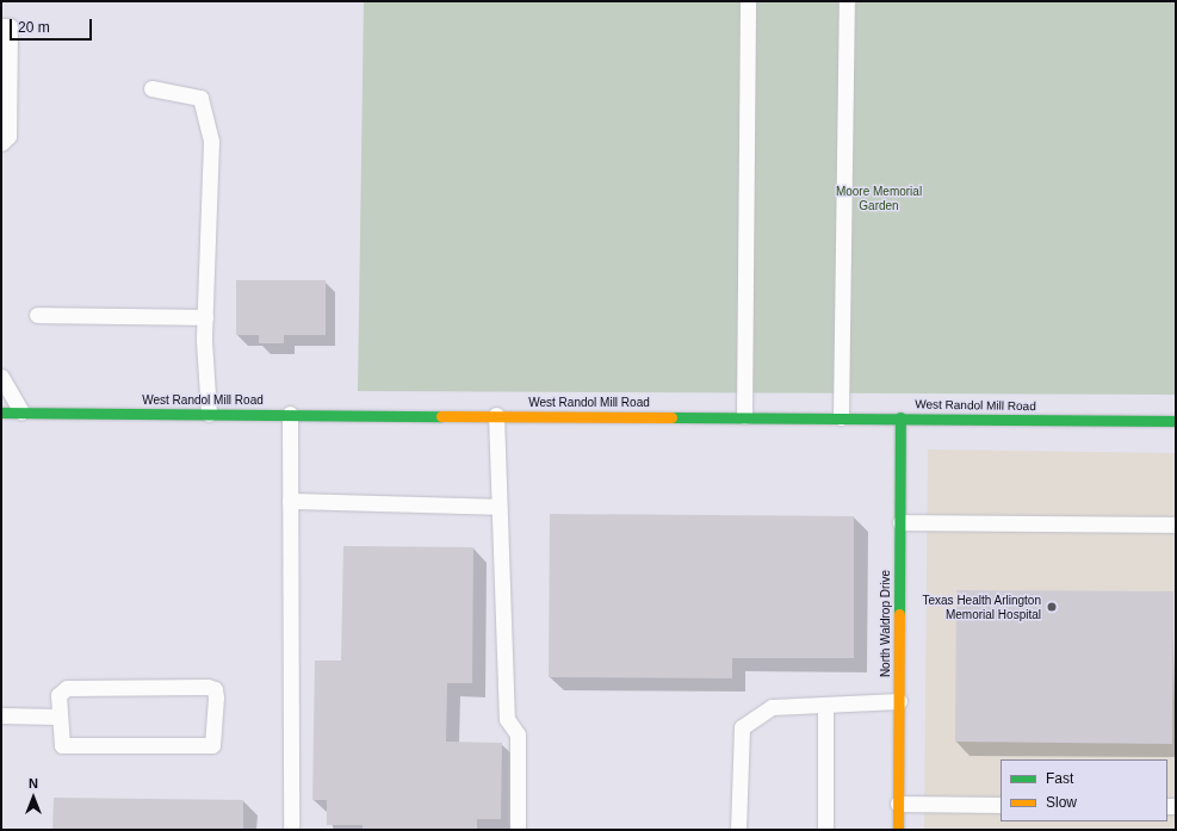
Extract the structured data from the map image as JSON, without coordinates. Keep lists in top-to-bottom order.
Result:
{
  "streets": {
    "main road": ["West Randol Mill Road", "North Waldrop Drive"]
  },
  "crossings": [
    ["West Randol Mill Road", "North Waldrop Drive"]
  ],
  "parks": ["Moore Memorial Garden"],
  "places": ["Texas Health Arlington Memorial Hospital"],
  "legend": ["Fast", "Slow"],
  "scale_bar": "20 m",
  "north": "top"
}
